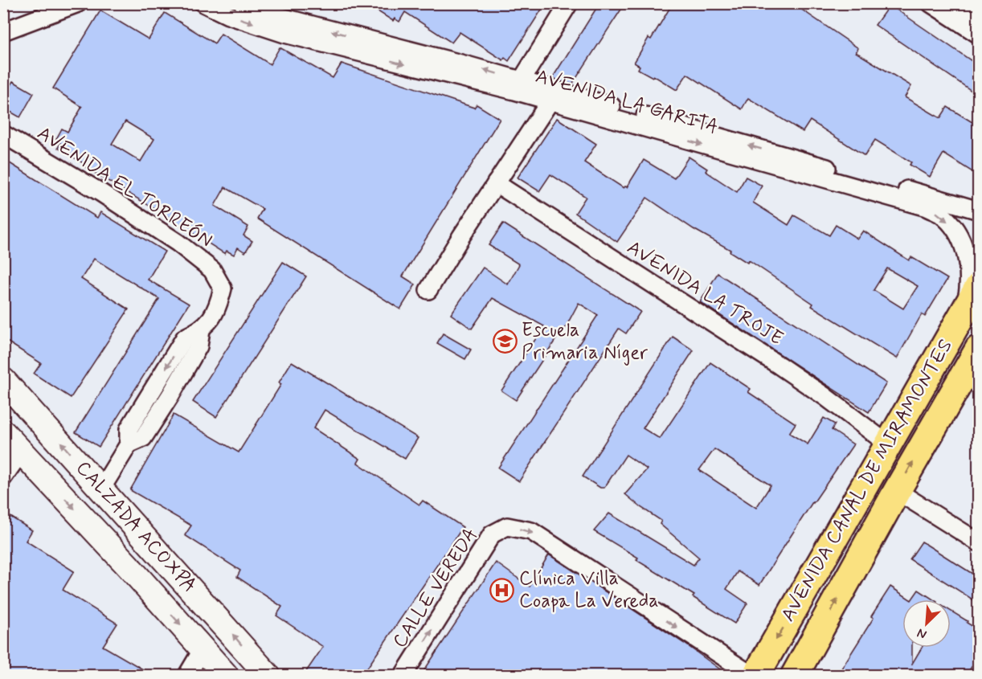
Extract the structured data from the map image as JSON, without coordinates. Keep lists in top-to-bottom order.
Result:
{
  "streets": {
    "main road": ["AVENIDA CANAL DE MIRAMONTES", "CALZADA ACOXPA"],
    "street": [
      "AVENIDA LA GARITA",
      "AVENIDA EL TORREÓN",
      "AVENIDA LA TROJE",
      "CALLE VEREDA"
    ]
  },
  "crossings": [
    ["AVENIDA LA GARITA", "AVENIDA CANAL DE MIRAMONTES"],
    ["AVENIDA EL TORREÓN", "CALZADA ACOXPA"],
    ["AVENIDA LA TROJE", "AVENIDA CANAL DE MIRAMONTES"]
  ],
  "places": {
    "school or university": ["Escuela Primaria Níger"],
    "hospital": ["Clínica Villa Coapa La Vereda"]
  },
  "north": "bottom left"
}
